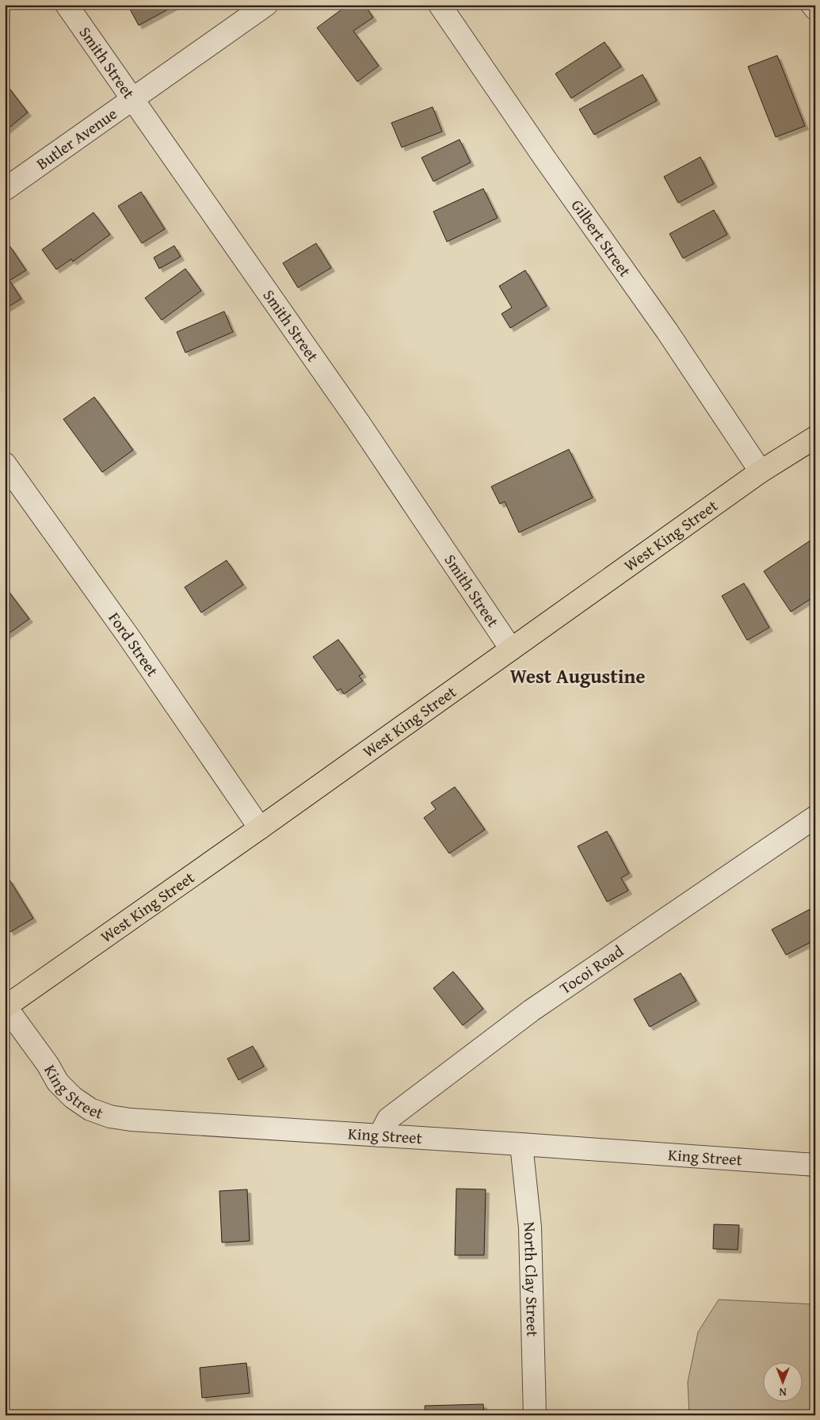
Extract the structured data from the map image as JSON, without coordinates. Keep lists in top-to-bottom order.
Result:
{
  "streets": {
    "main road": ["West King Street"],
    "street": [
      "Smith Street",
      "Butler Avenue",
      "Gilbert Street",
      "Ford Street",
      "Tocoi Road",
      "King Street",
      "North Clay Street"
    ]
  },
  "crossings": [
    ["Smith Street", "Butler Avenue"],
    ["Smith Street", "West King Street"],
    ["Gilbert Street", "West King Street"],
    ["West King Street", "Ford Street"],
    ["West King Street", "King Street"],
    ["Tocoi Road", "King Street"],
    ["King Street", "North Clay Street"]
  ],
  "districts": ["West Augustine"],
  "north": "bottom"
}
